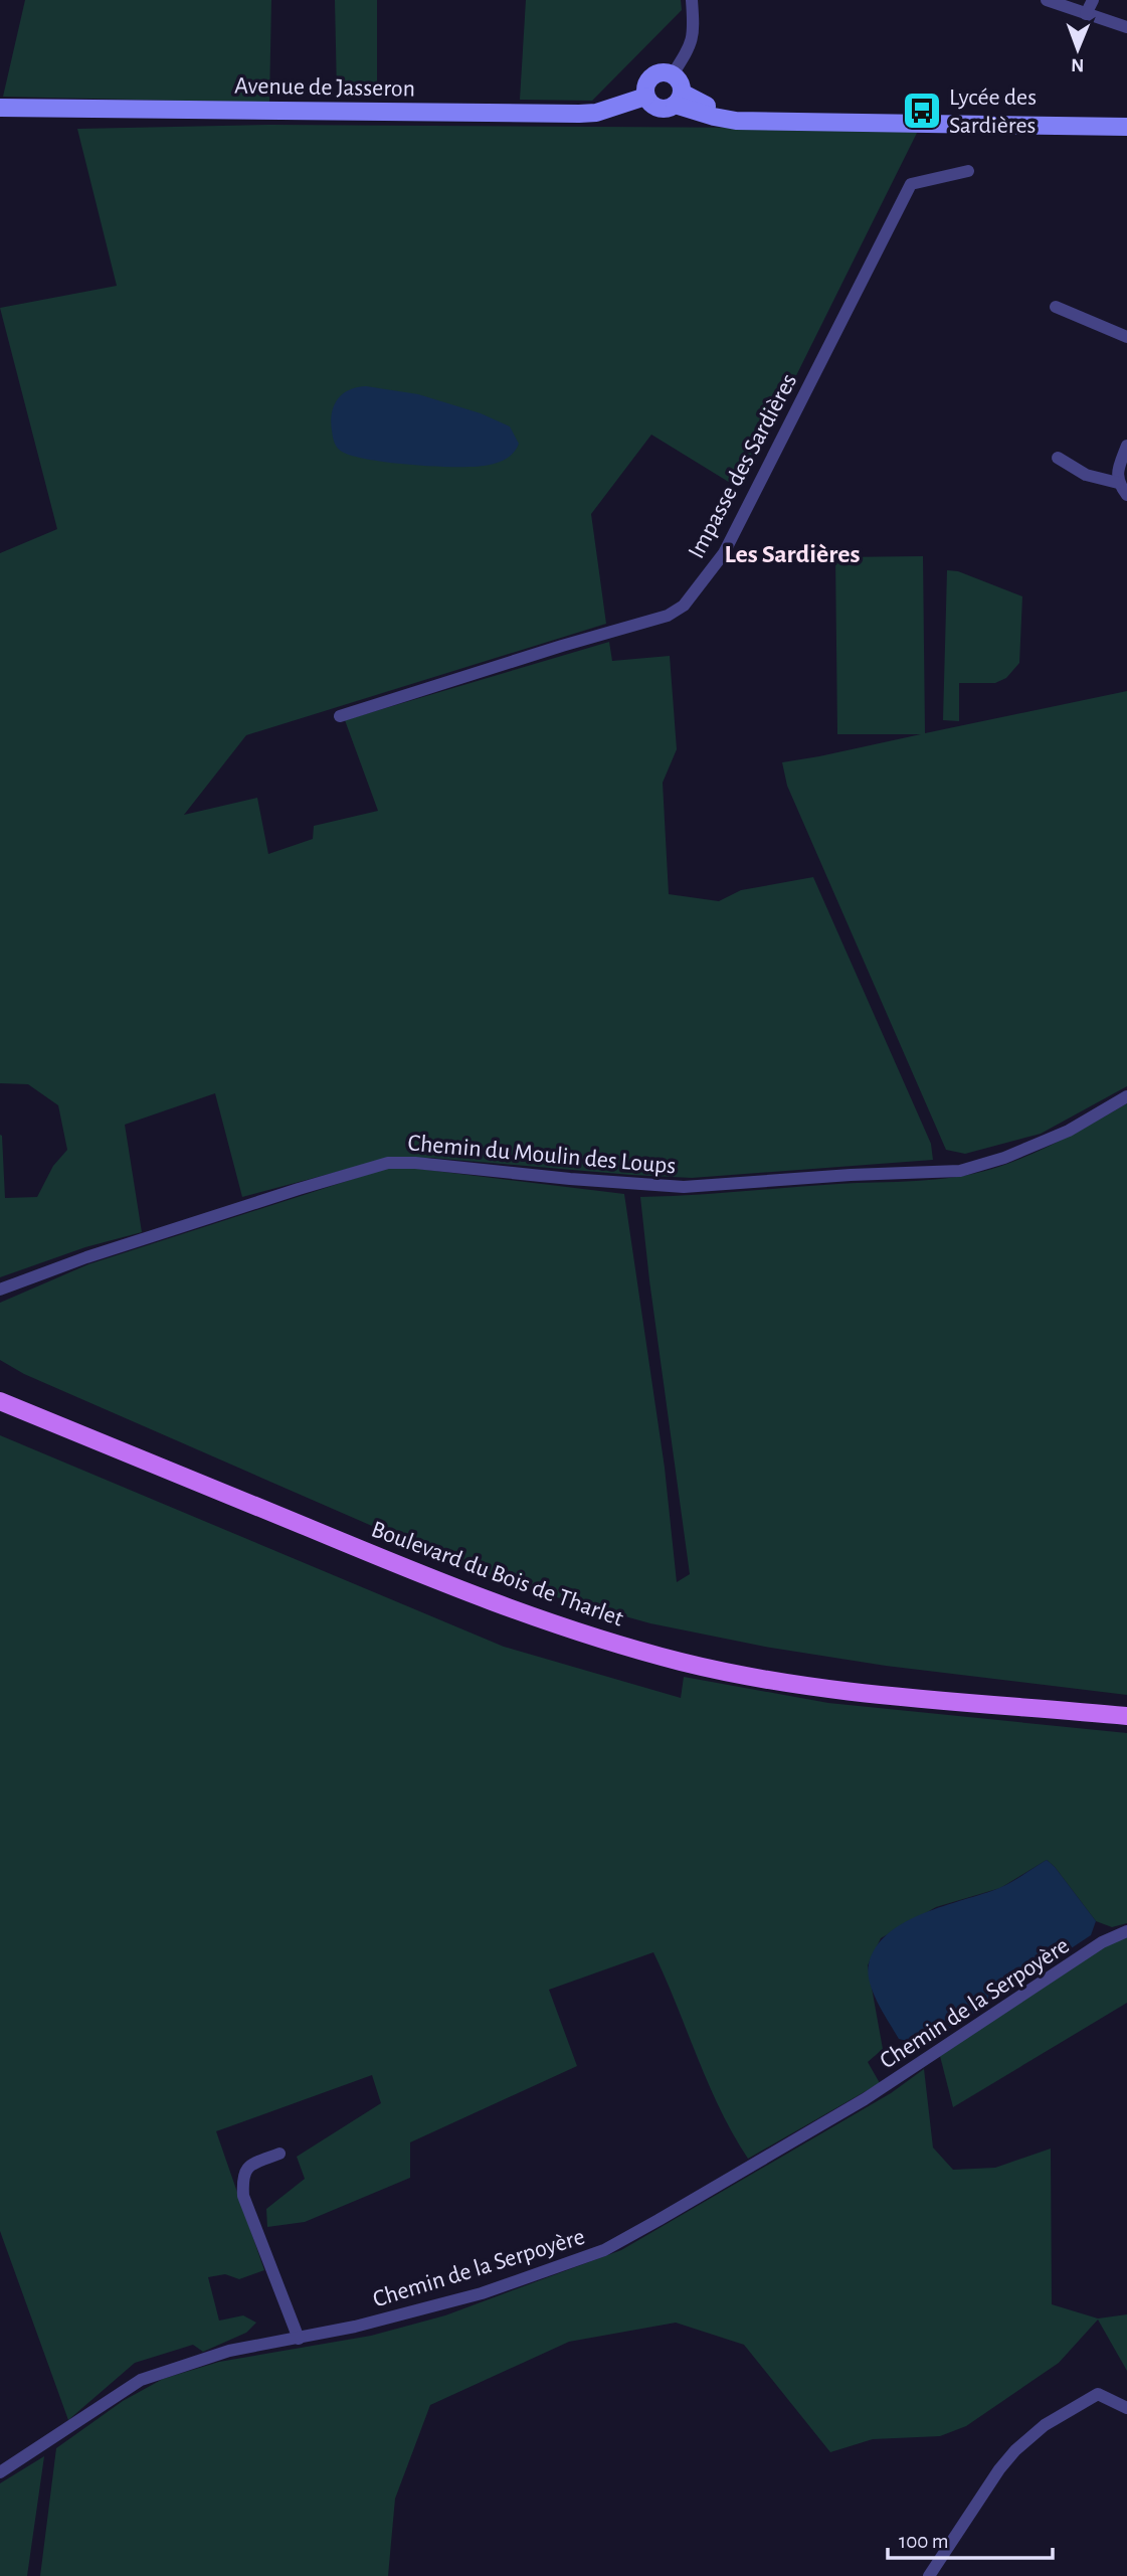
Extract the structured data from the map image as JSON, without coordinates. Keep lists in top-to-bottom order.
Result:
{
  "streets": {
    "main road": ["Avenue de Jasseron", "Boulevard du Bois de Tharlet"],
    "street": ["Impasse des Sardières", "Chemin du Moulin des Loups", "Chemin de la Serpoyère"]
  },
  "districts": ["Les Sardières"],
  "places": {
    "bus stop": ["Lycée des Sardières"]
  },
  "scale_bar": "100 m",
  "north": "bottom"
}
